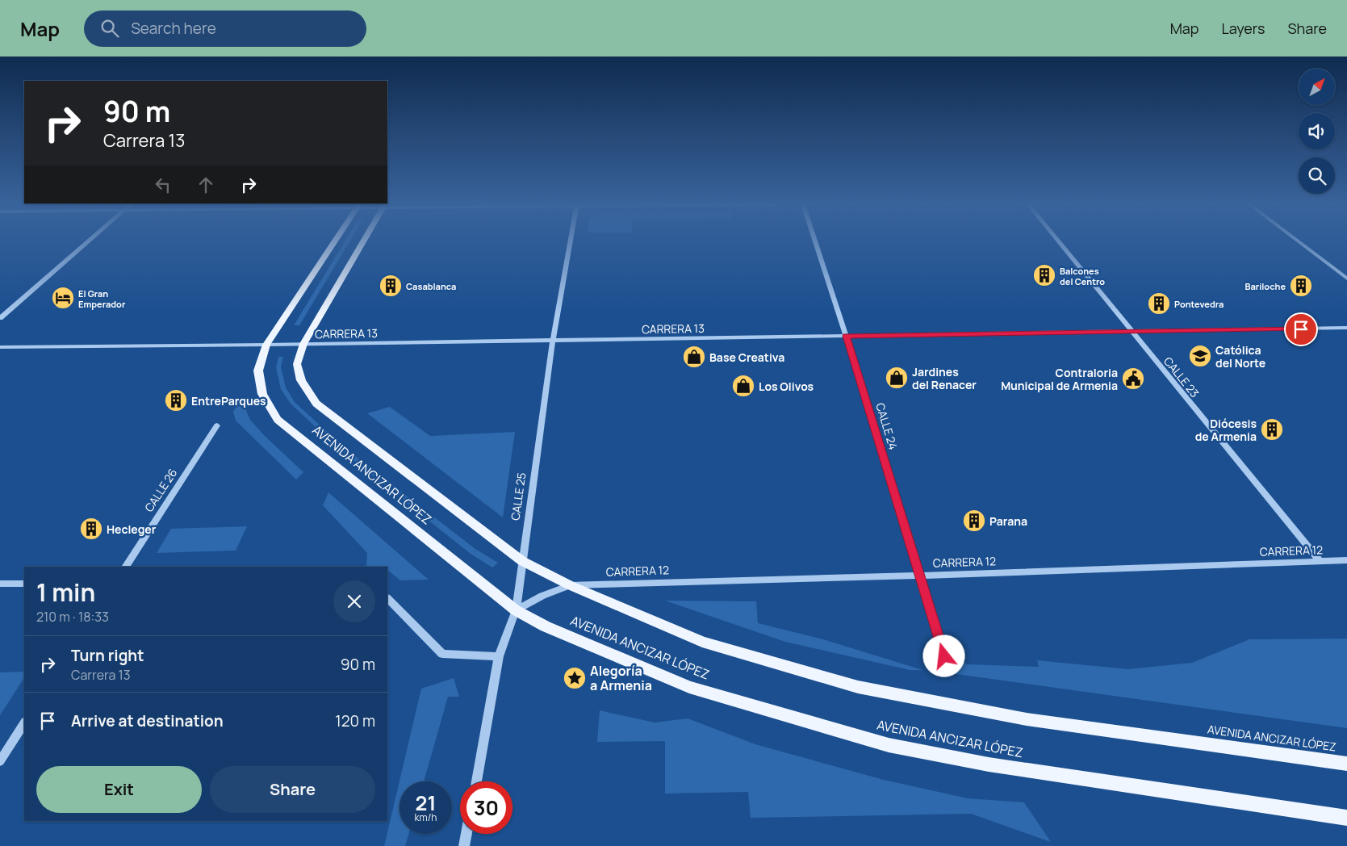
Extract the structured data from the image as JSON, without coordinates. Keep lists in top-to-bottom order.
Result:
{
  "streets": {
    "main road": ["AVENIDA ANCIZAR LÓPEZ"],
    "street": [
      "CARRERA 13",
      "CALLE 23",
      "CALLE 24",
      "CALLE 26",
      "CALLE 25",
      "CARRERA 12"
    ]
  },
  "crossings": [
    ["CARRERA 13", "CALLE 23"],
    ["CARRERA 13", "CALLE 24"],
    ["CARRERA 13", "AVENIDA ANCIZAR LÓPEZ"],
    ["CARRERA 13", "CALLE 25"],
    ["CALLE 23", "CARRERA 12"],
    ["CALLE 24", "CARRERA 12"],
    ["AVENIDA ANCIZAR LÓPEZ", "CALLE 25"],
    ["AVENIDA ANCIZAR LÓPEZ", "CARRERA 12"],
    ["CALLE 25", "CARRERA 12"]
  ],
  "places": {
    "building": [
      "Balcones del Centro",
      "Casablanca",
      "Bariloche",
      "Pontevedra",
      "EntreParques",
      "Diócesis de Armenia",
      "Parana",
      "Hecleger"
    ],
    "hotel": ["El Gran Emperador"],
    "school or university": ["Católica del Norte"],
    "shop": ["Base Creativa", "Jardines del Renacer", "Los Olivos"],
    "public building": ["Contraloria Municipal de Armenia"],
    "place": ["Alegoría a Armenia"]
  },
  "north": "top right",
  "page": {
    "header": "Map",
    "search": "Search here",
    "nav": ["Map", "Layers", "Share"],
    "turn": ["90 m", "Carrera 13"],
    "heading": ["1 min", "210 m · 18:33"],
    "list": [
      {
        "name": "Turn right",
        "note": "Carrera 13",
        "value": "90 m"
      },
      {
        "name": "Arrive at destination",
        "value": "120 m"
      }
    ],
    "buttons": ["Exit", "Share"],
    "speed": "21 km/h",
    "limit": "30"
  }
}
